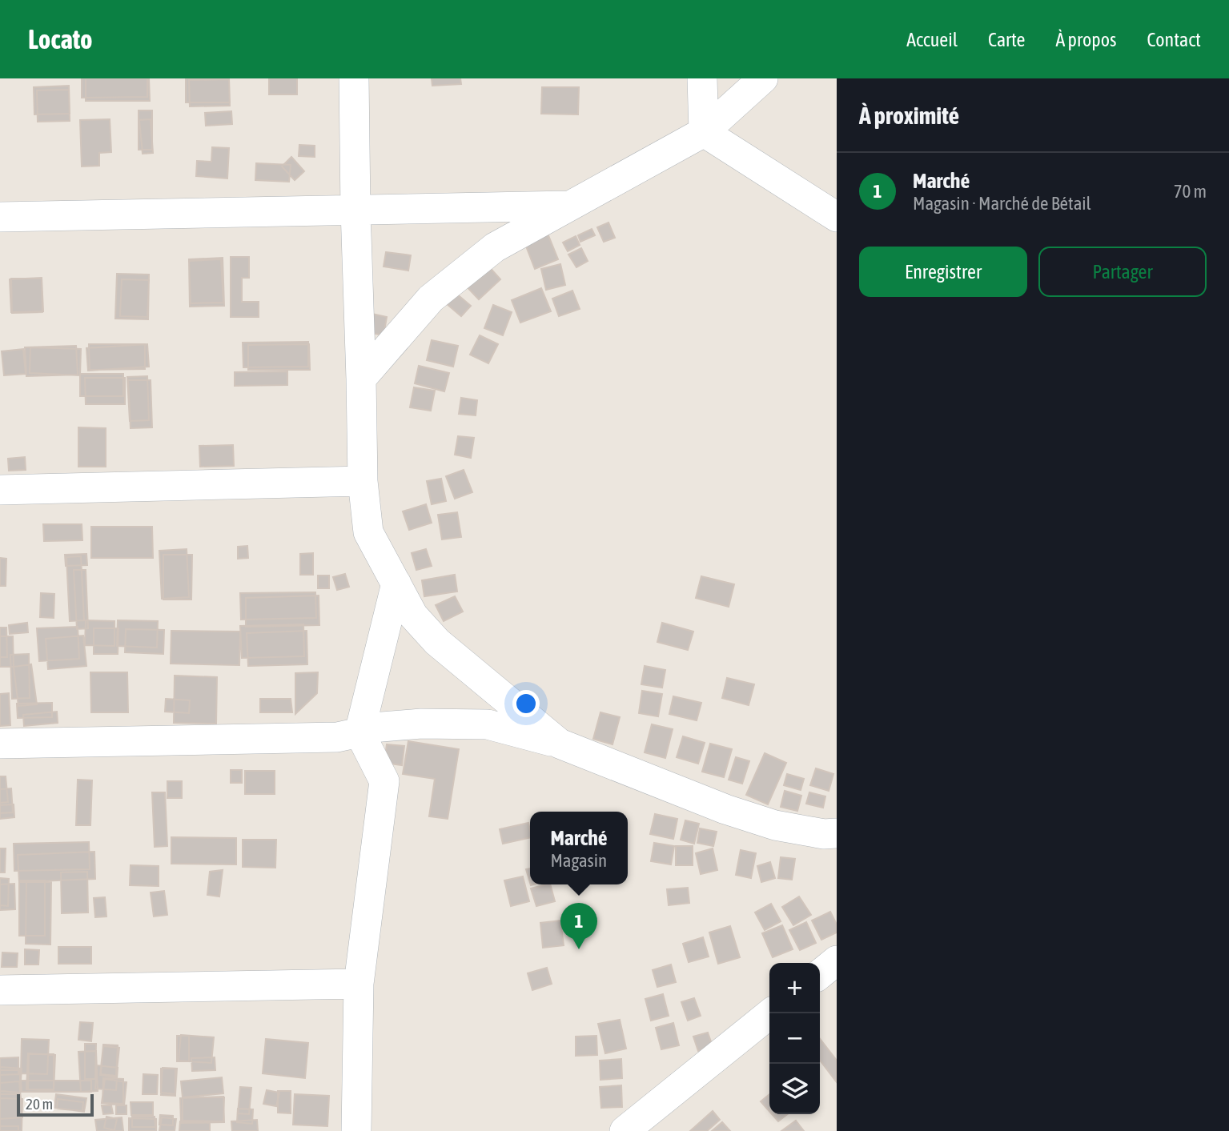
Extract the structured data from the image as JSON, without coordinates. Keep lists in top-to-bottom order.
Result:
{
  "scale_bar": "20 m",
  "page": {
    "header": "Locato",
    "nav": [
      "Accueil",
      "Carte",
      "À propos",
      "Contact"
    ],
    "heading": "À proximité",
    "list": [
      {
        "mark": "1",
        "name": "Marché",
        "note": "Magasin · Marché de Bétail",
        "value": "70 m"
      }
    ],
    "buttons": ["Enregistrer", "Partager"],
    "popup": ["Marché", "Magasin"],
    "pins": "1",
    "map_buttons": ["+", "−"],
    "scale": "20 m"
  }
}
